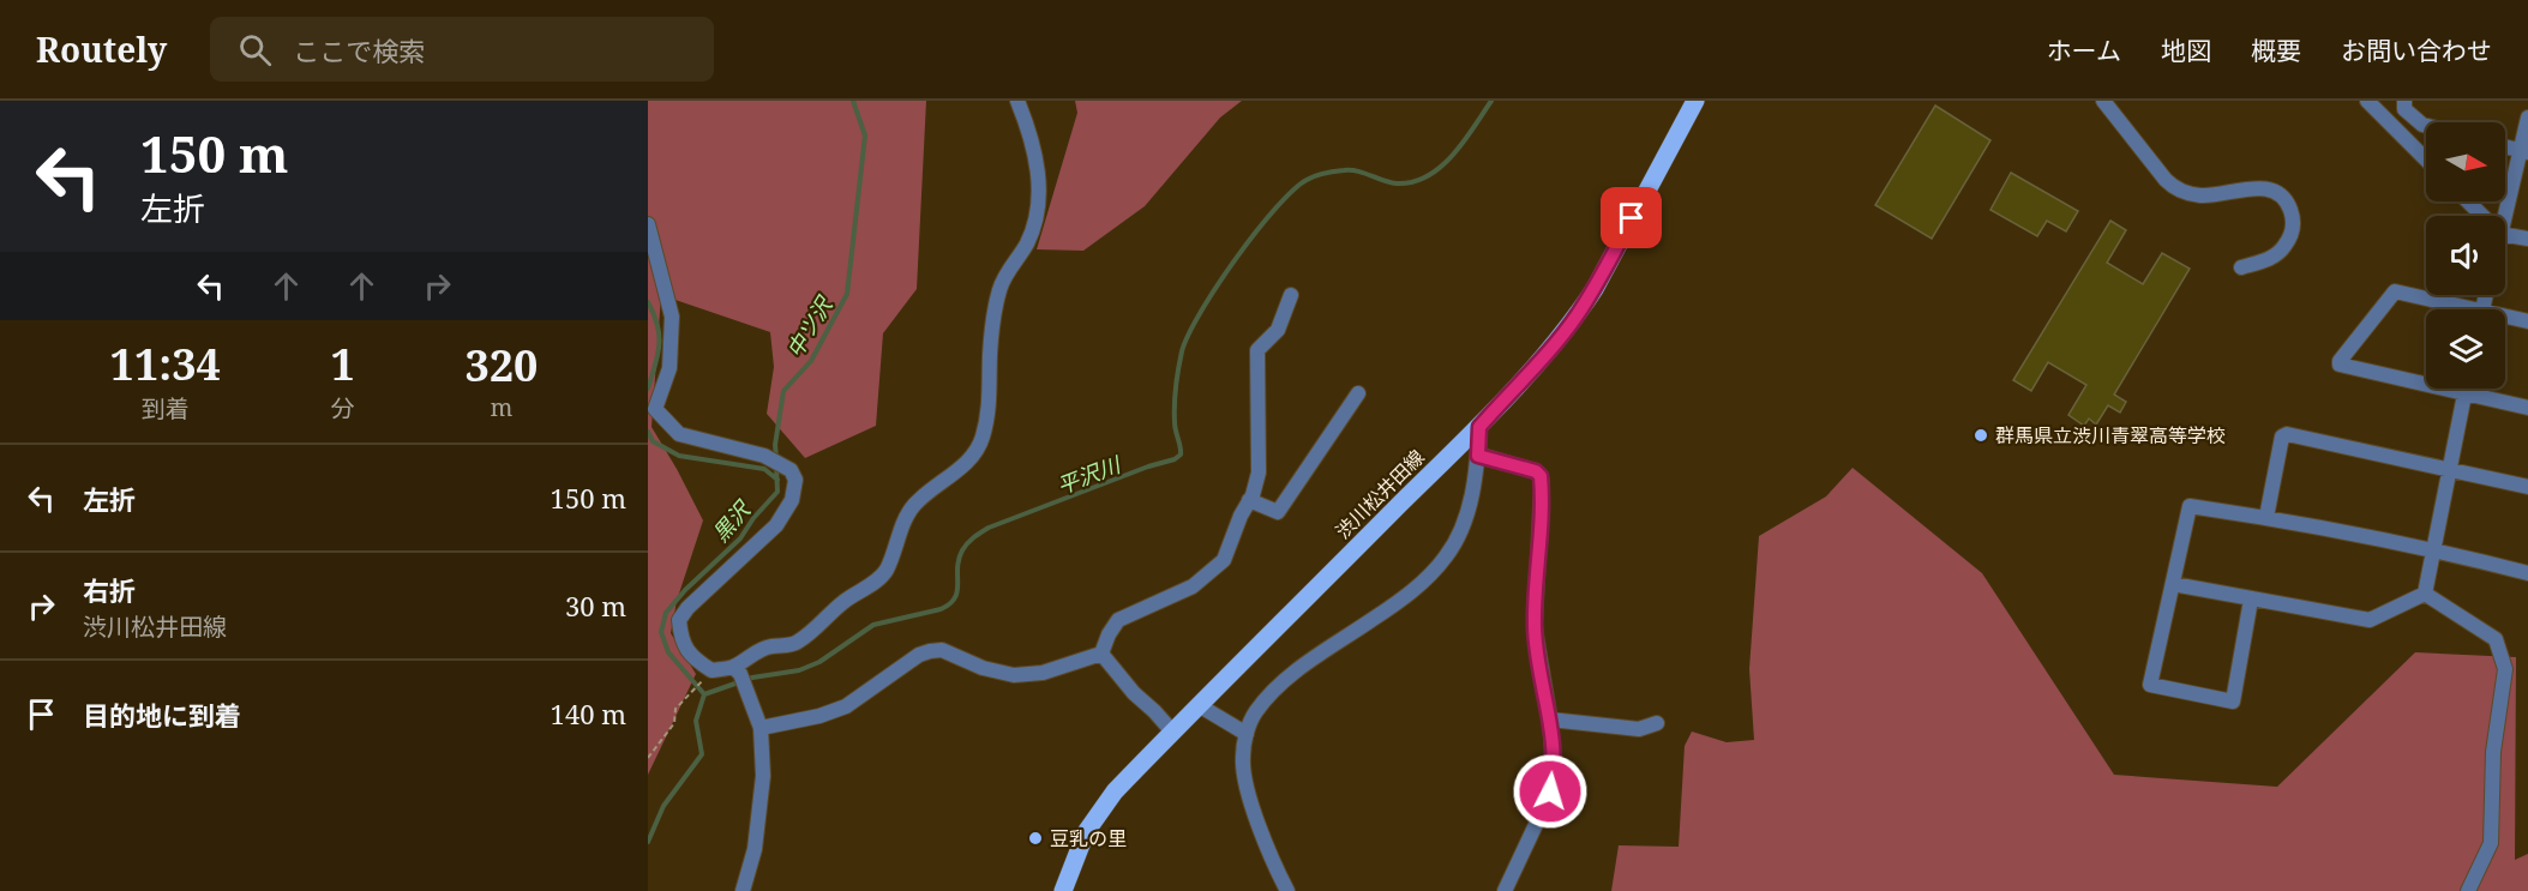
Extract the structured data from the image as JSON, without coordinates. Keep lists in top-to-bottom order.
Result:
{
  "streets": {
    "main road": ["渋川松井田線"]
  },
  "water": ["中ツ沢", "平沢川", "黒沢"],
  "places": ["群馬県立渋川青翠高等学校", "豆乳の里"],
  "north": "right",
  "page": {
    "header": "Routely",
    "search": "ここで検索",
    "nav": [
      "ホーム",
      "地図",
      "概要",
      "お問い合わせ"
    ],
    "turn": ["150 m", "左折"],
    "eta": [
      "11:34",
      "到着",
      "1",
      "分",
      "320",
      "m"
    ],
    "list": [
      {
        "name": "左折",
        "value": "150 m"
      },
      {
        "name": "右折",
        "note": "渋川松井田線",
        "value": "30 m"
      },
      {
        "name": "目的地に到着",
        "value": "140 m"
      }
    ]
  }
}
